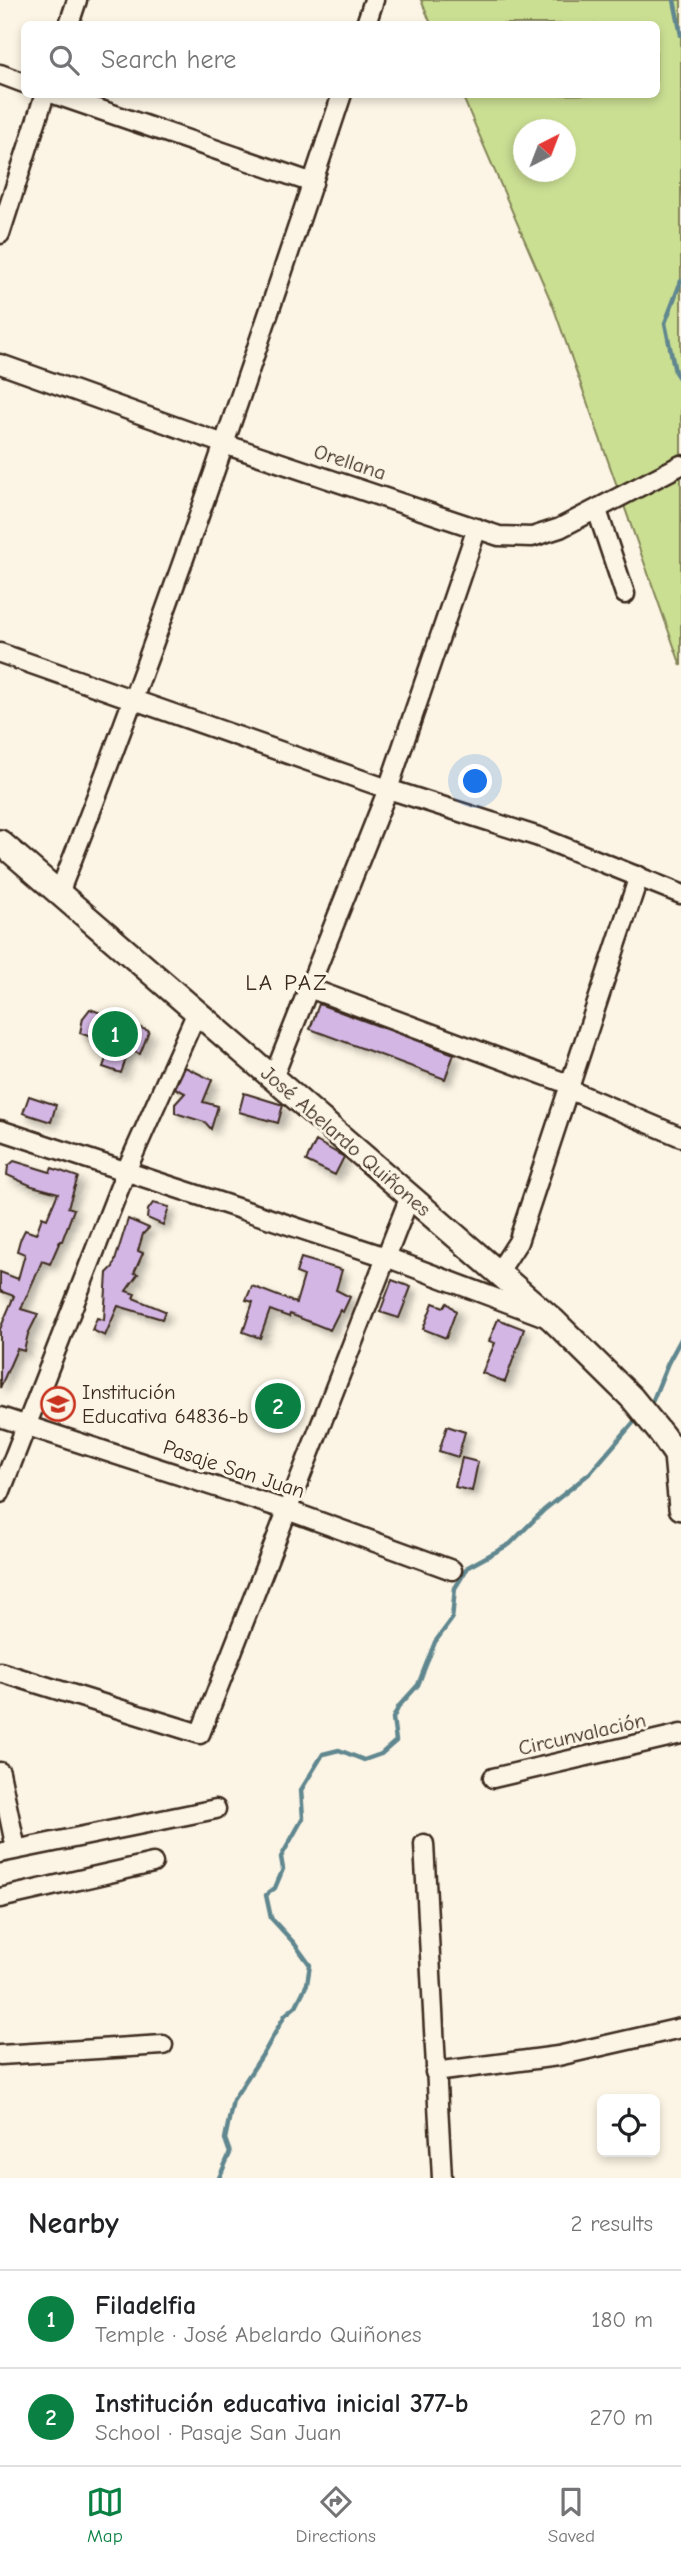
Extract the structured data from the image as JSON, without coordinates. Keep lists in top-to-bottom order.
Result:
{
  "streets": {
    "street": [
      "Orellana",
      "José Abelardo Quiñones",
      "Pasaje San Juan",
      "Circunvalación"
    ]
  },
  "districts": ["LA PAZ"],
  "places": {
    "school or university": ["Institución Educativa 64836-b"]
  },
  "north": "top right",
  "page": {
    "search": "Search here",
    "pins": ["1", "2"],
    "heading": ["Nearby", "2 results"],
    "list": [
      {
        "mark": "1",
        "name": "Filadelfia",
        "note": "Temple · José Abelardo Quiñones",
        "value": "180 m"
      },
      {
        "mark": "2",
        "name": "Institución educativa inicial 377-b",
        "note": "School · Pasaje San Juan",
        "value": "270 m"
      }
    ],
    "nav": ["Map", "Directions", "Saved"]
  }
}
